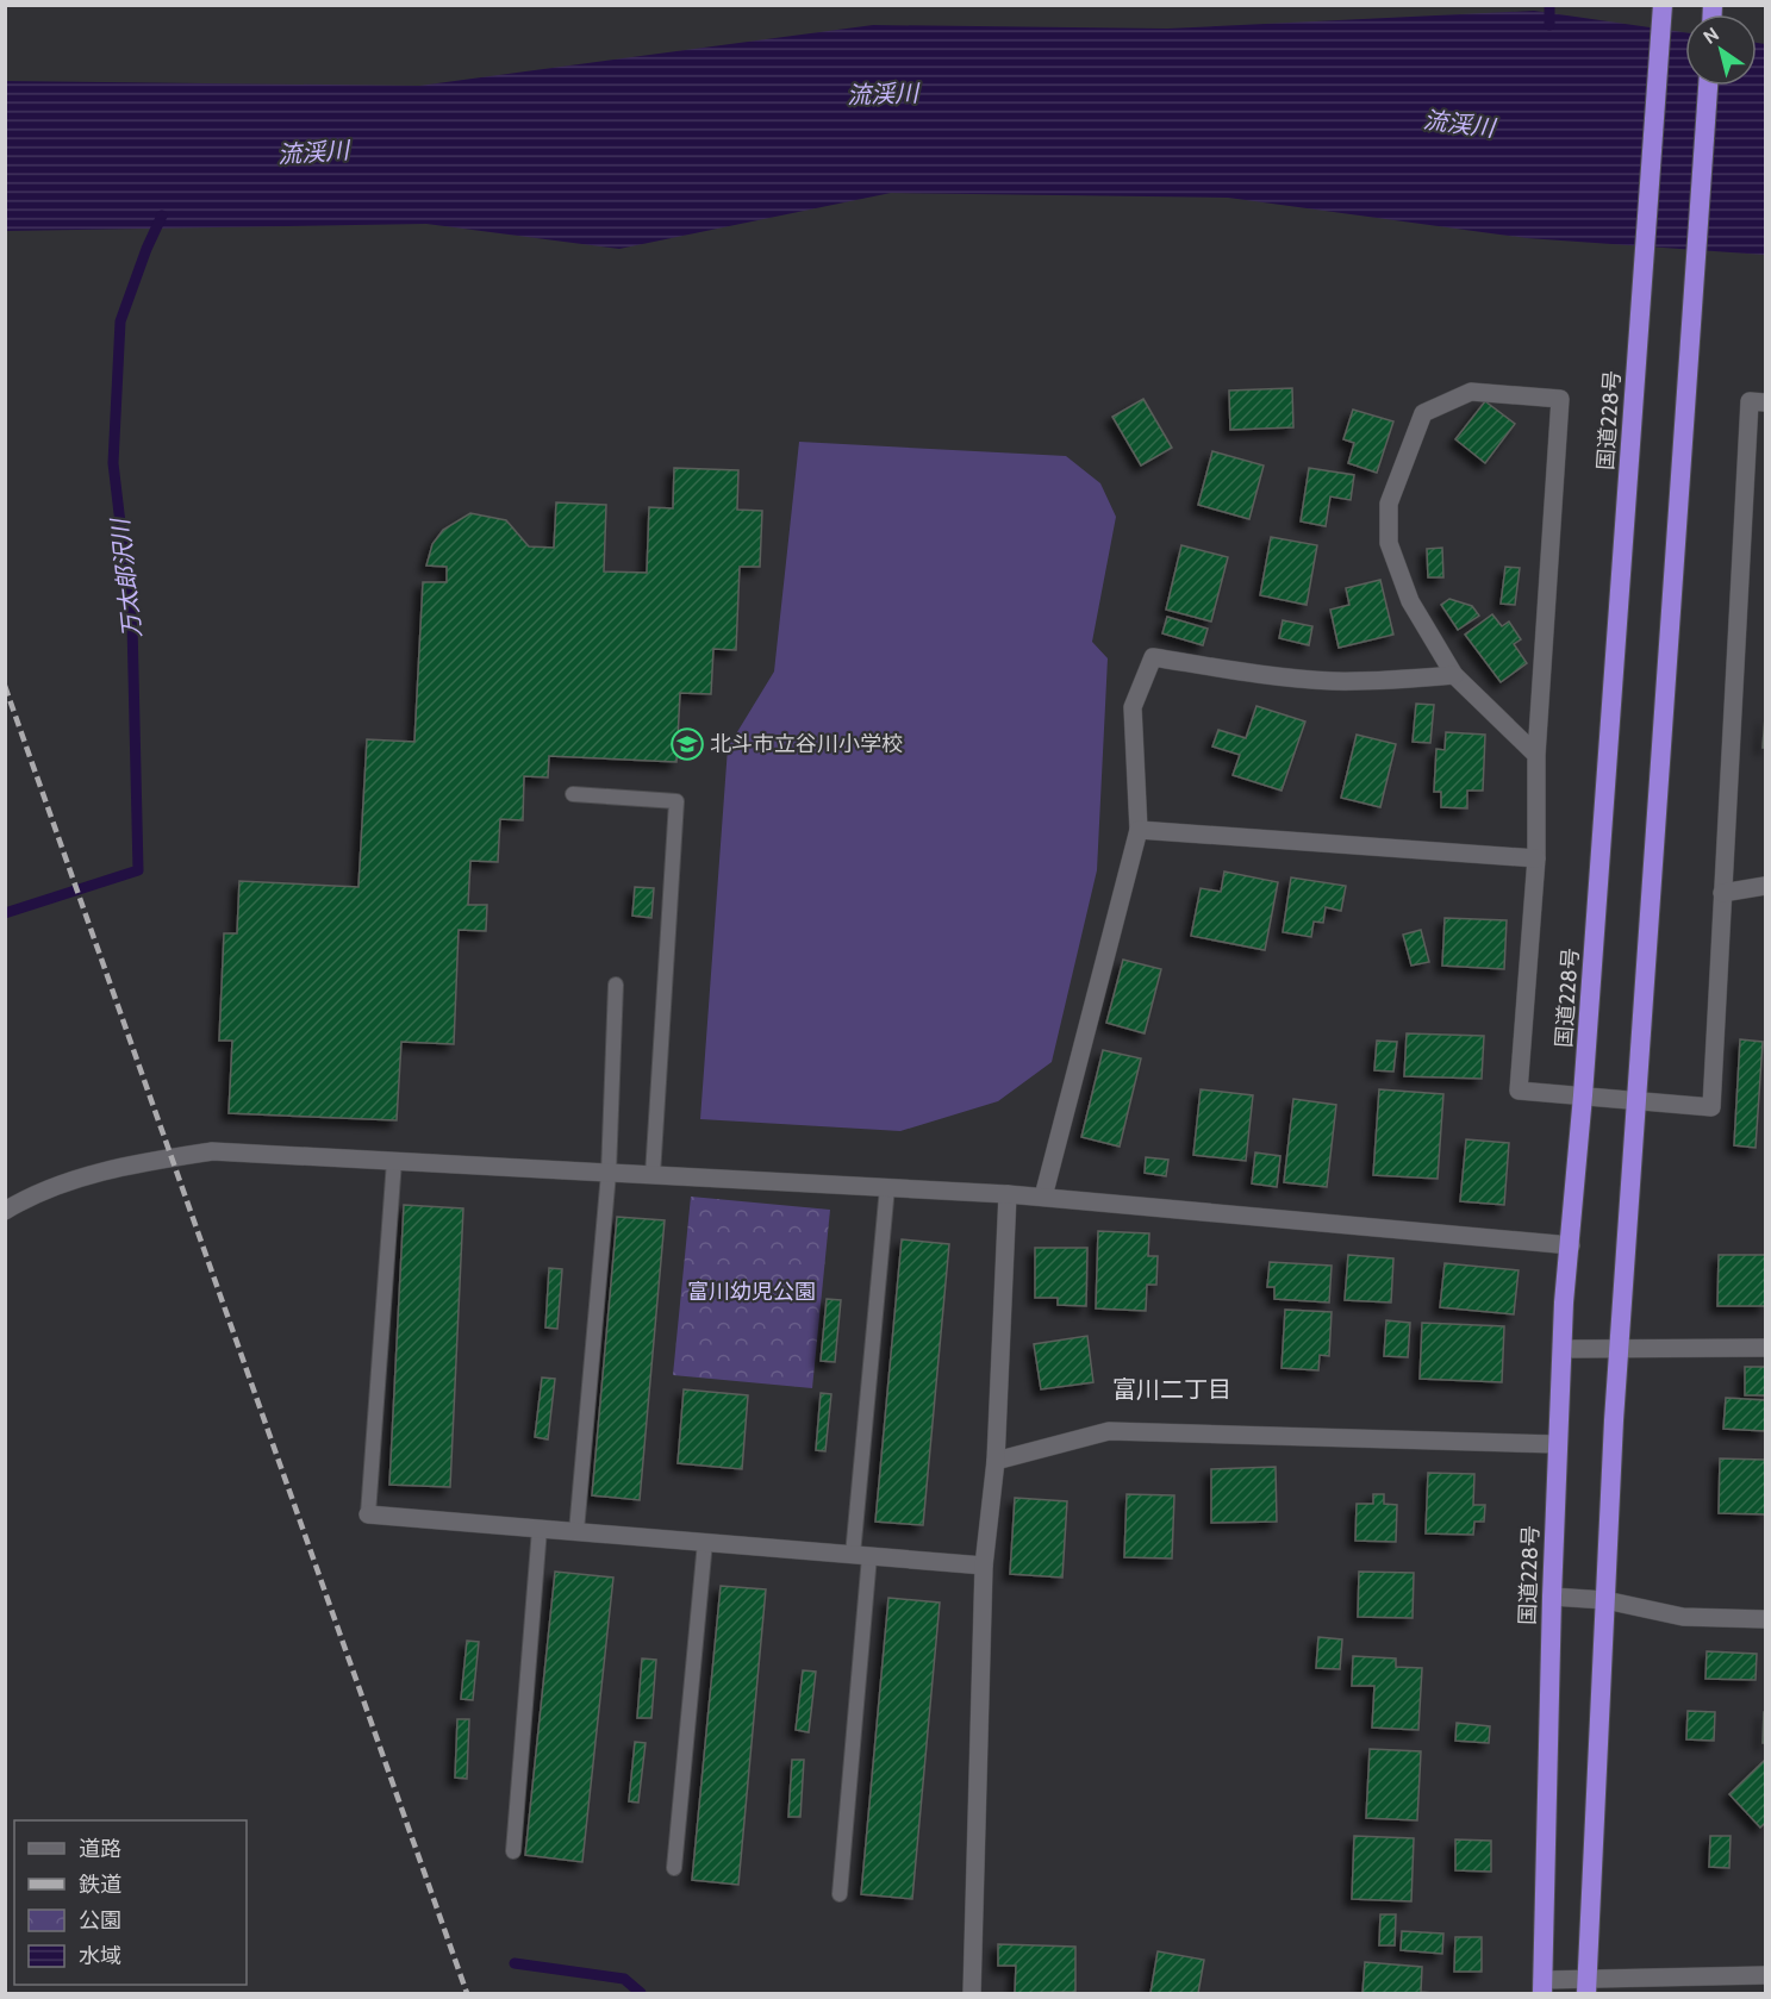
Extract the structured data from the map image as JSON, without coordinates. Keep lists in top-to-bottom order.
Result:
{
  "streets": {
    "highway": ["国道228号"]
  },
  "districts": ["富川二丁目"],
  "water": ["流渓川", "万太郎沢川"],
  "parks": ["富川幼児公園"],
  "places": {
    "school or university": ["北斗市立谷川小学校"]
  },
  "legend": [
    "道路",
    "鉄道",
    "公園",
    "水域"
  ],
  "north": "top left"
}
